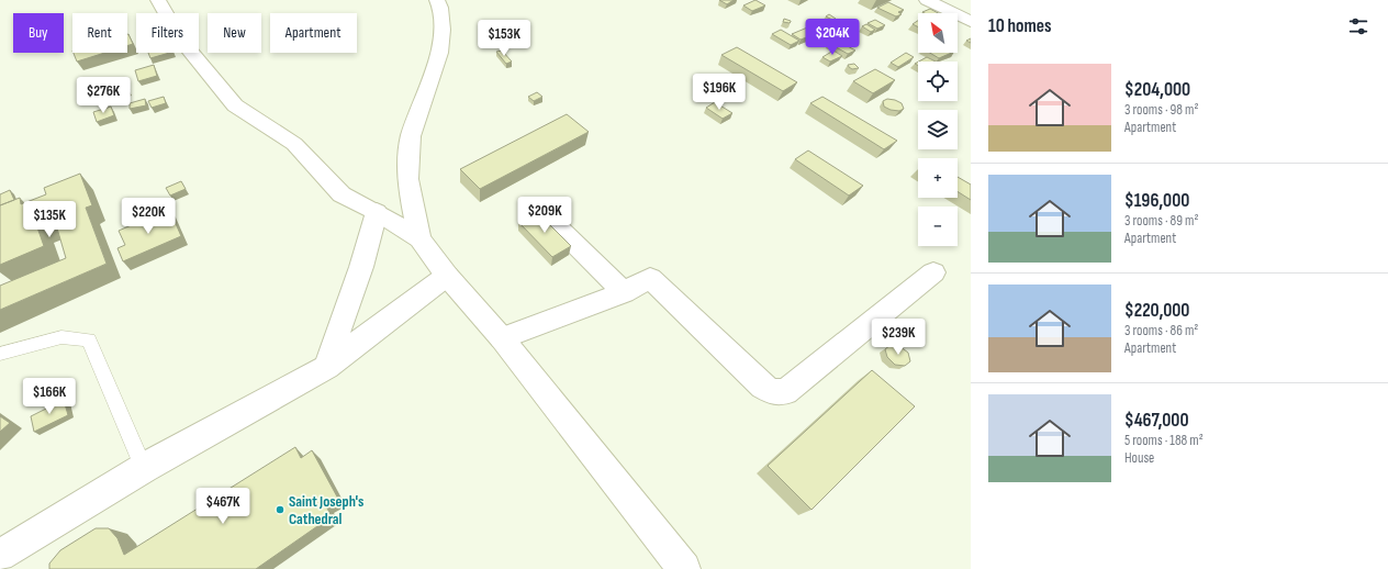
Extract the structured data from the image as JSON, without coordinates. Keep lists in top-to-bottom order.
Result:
{
  "places": ["Saint Joseph's Cathedral"],
  "north": "top left",
  "page": {
    "heading": "10 homes",
    "map_buttons": ["+", "−"],
    "chip": [
      "Buy",
      "Rent",
      "Filters",
      "New",
      "Apartment"
    ],
    "price": [
      "$204K",
      "$153K",
      "$196K",
      "$276K",
      "$209K",
      "$220K",
      "$135K",
      "$239K",
      "$166K",
      "$467K"
    ],
    "list": [
      {
        "name": "$204,000",
        "note": "3 rooms · 98 m² · Apartment"
      },
      {
        "name": "$196,000",
        "note": "3 rooms · 89 m² · Apartment"
      },
      {
        "name": "$220,000",
        "note": "3 rooms · 86 m² · Apartment"
      },
      {
        "name": "$467,000",
        "note": "5 rooms · 188 m² · House"
      }
    ]
  }
}
